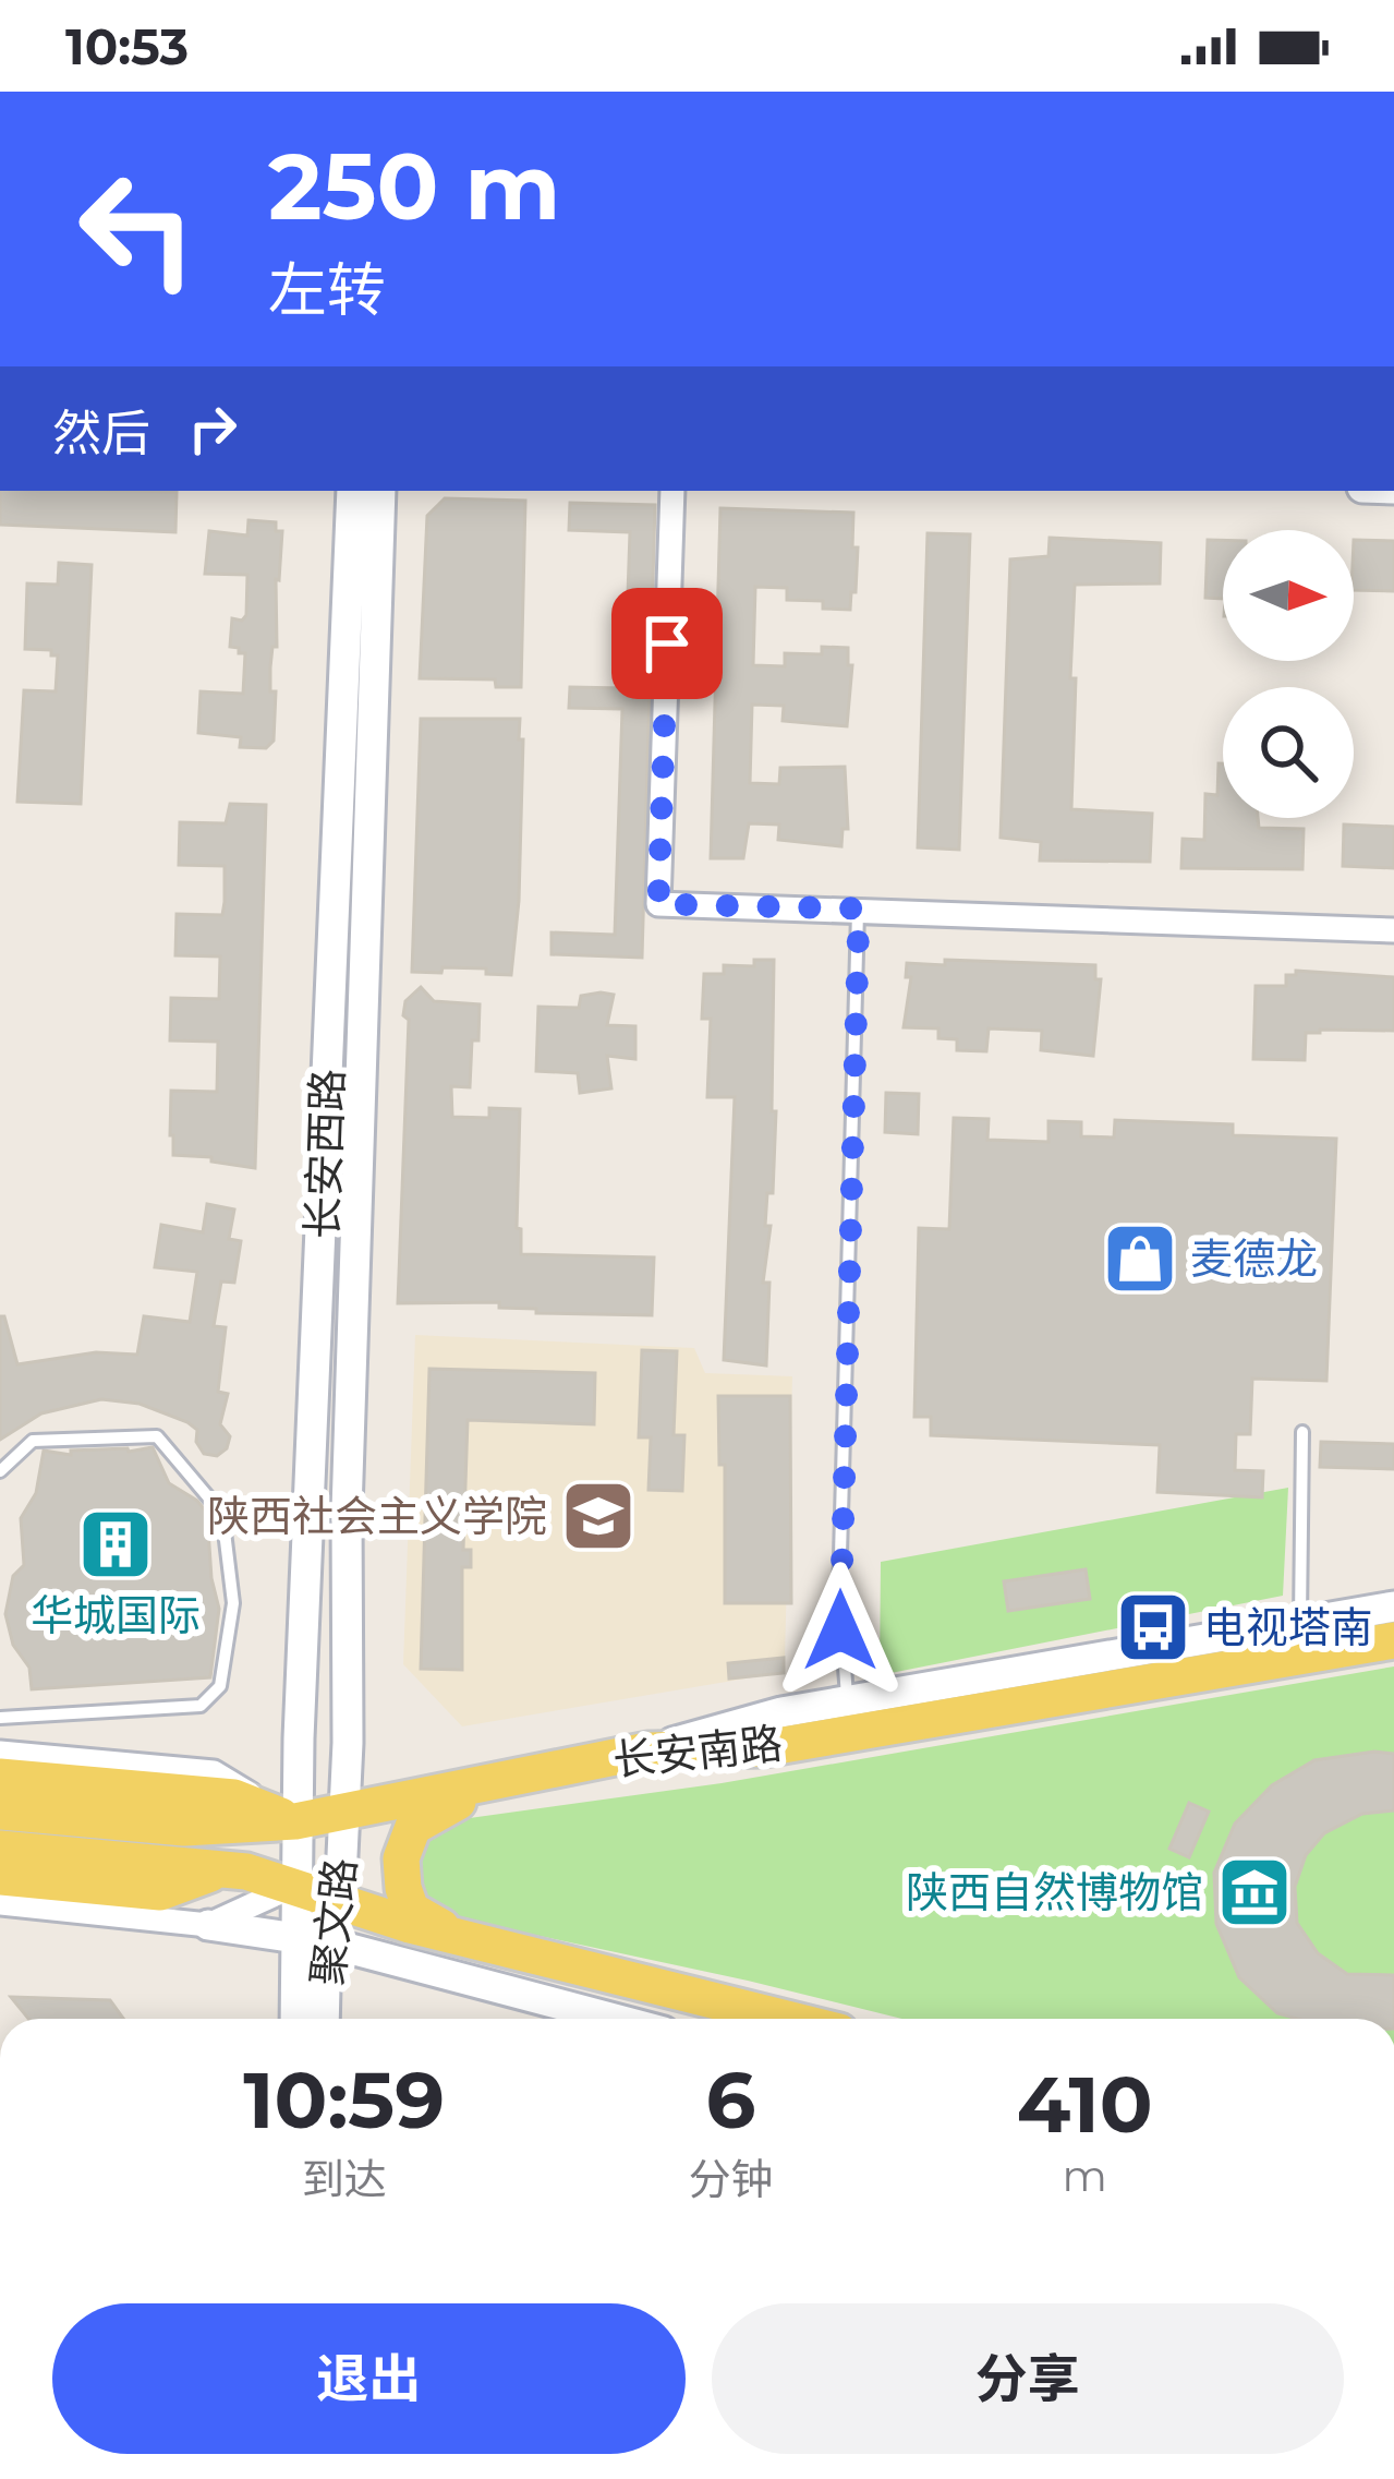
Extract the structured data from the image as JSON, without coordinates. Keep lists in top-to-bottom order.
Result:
{
  "streets": {
    "main road": ["长安西路", "长安南路", "聚文路"]
  },
  "crossings": [
    ["长安西路", "长安南路"],
    ["长安西路", "聚文路"],
    ["长安南路", "聚文路"]
  ],
  "places": {
    "shop": ["麦德龙"],
    "school or university": ["陕西社会主义学院"],
    "building": ["华城国际"],
    "bus stop": ["电视塔南"],
    "museum": ["陕西自然博物馆"]
  },
  "north": "right",
  "page": {
    "status": "10:53",
    "turn": ["250 m", "左转"],
    "then": "然后",
    "eta": [
      "10:59",
      "到达",
      "6",
      "分钟",
      "410",
      "m"
    ],
    "buttons": ["退出", "分享"]
  }
}
